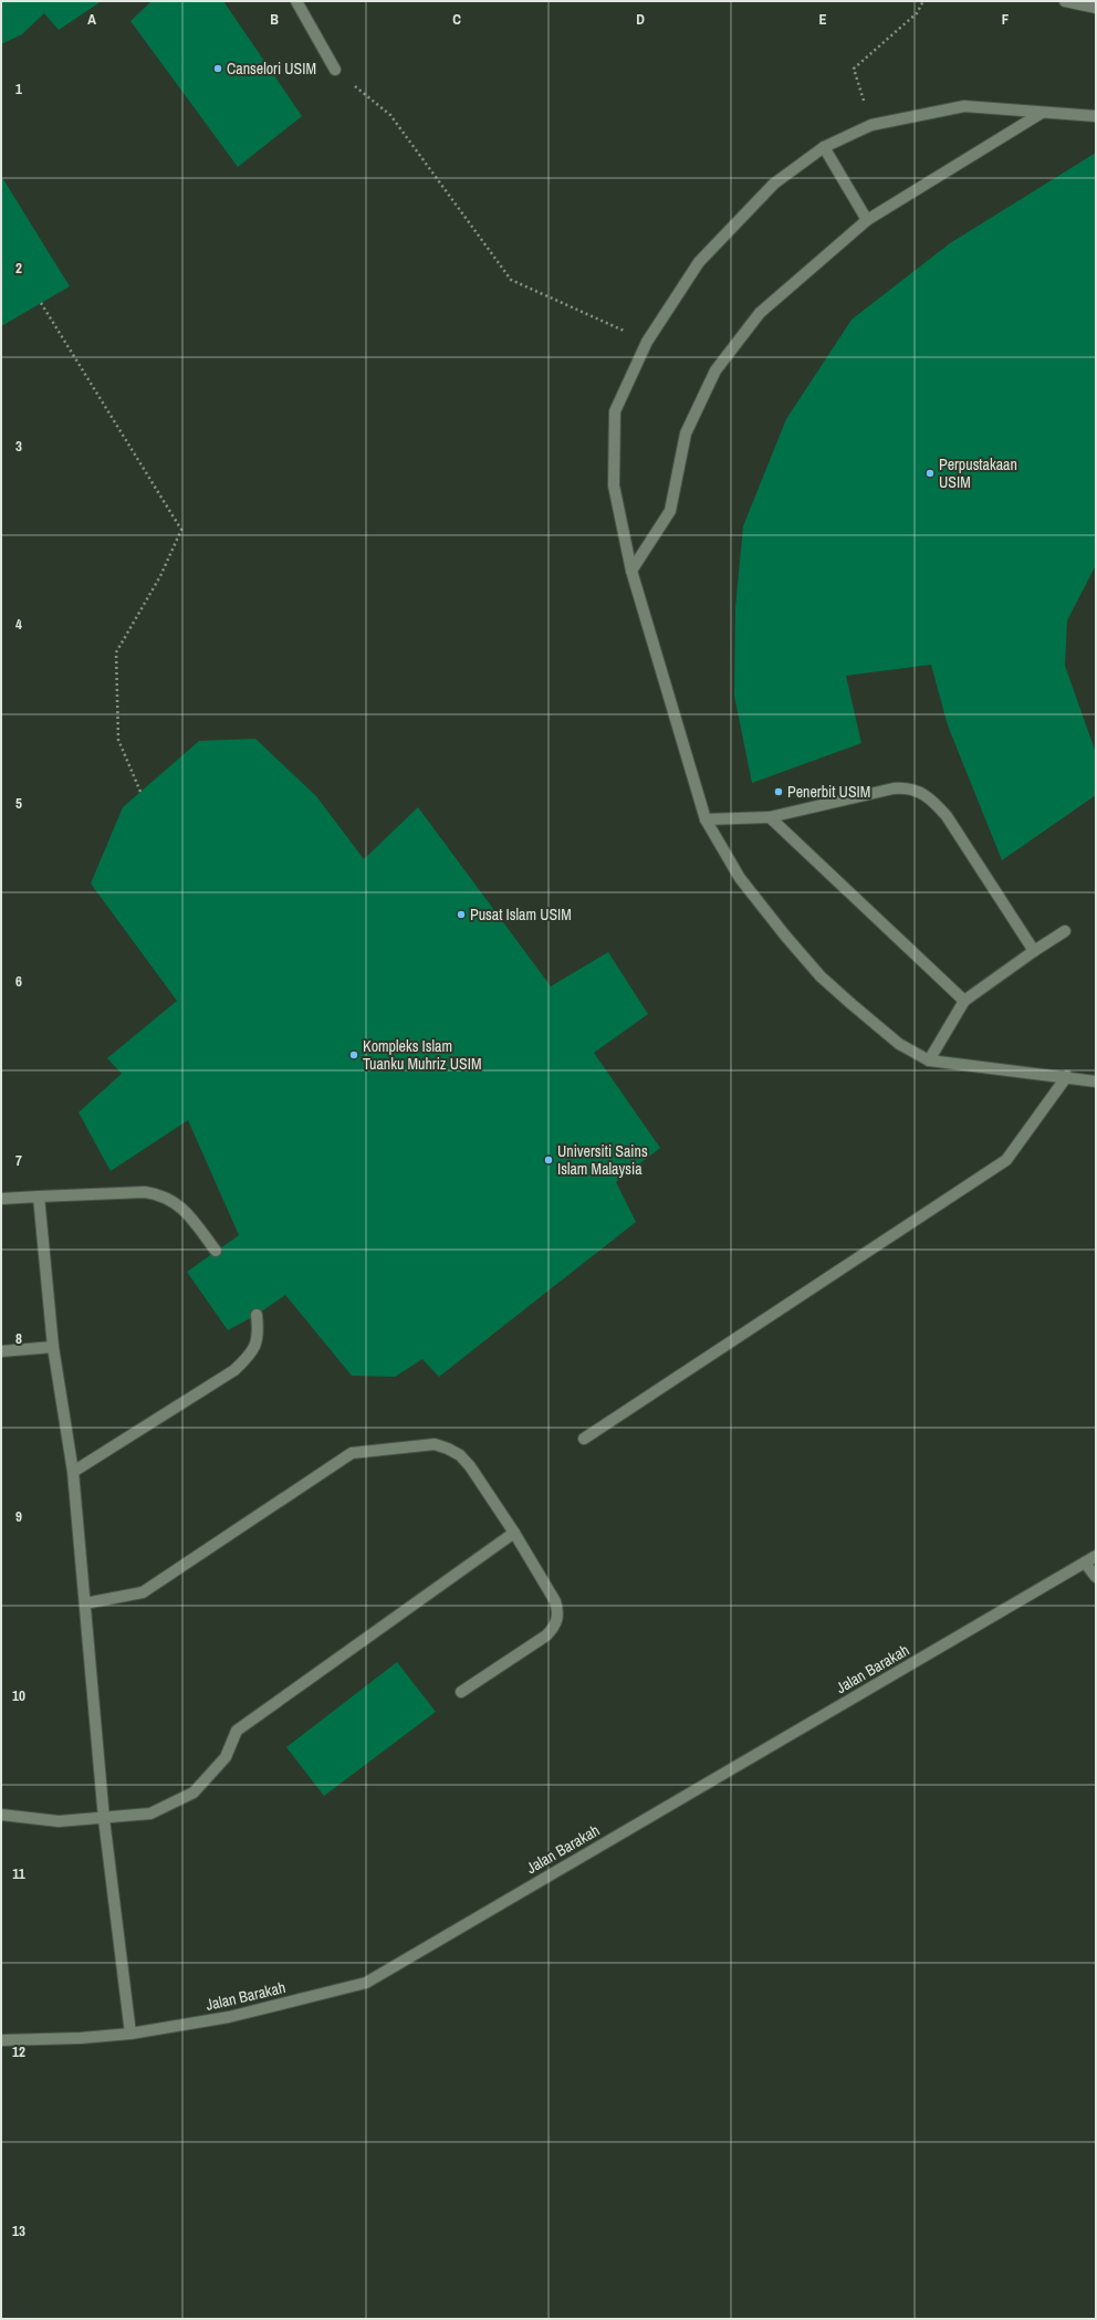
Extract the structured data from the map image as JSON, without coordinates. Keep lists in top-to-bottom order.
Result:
{
  "streets": {
    "street": ["Jalan Barakah"]
  },
  "places": [
    "Canselori USIM",
    "Perpustakaan USIM",
    "Penerbit USIM",
    "Pusat Islam USIM",
    "Kompleks Islam Tuanku Muhriz USIM",
    "Universiti Sains Islam Malaysia"
  ],
  "grid": {
    "columns": [
      "A",
      "B",
      "C",
      "D",
      "E",
      "F"
    ],
    "rows": [
      "1",
      "2",
      "3",
      "4",
      "5",
      "6",
      "7",
      "8",
      "9",
      "10",
      "11",
      "12",
      "13"
    ]
  }
}
